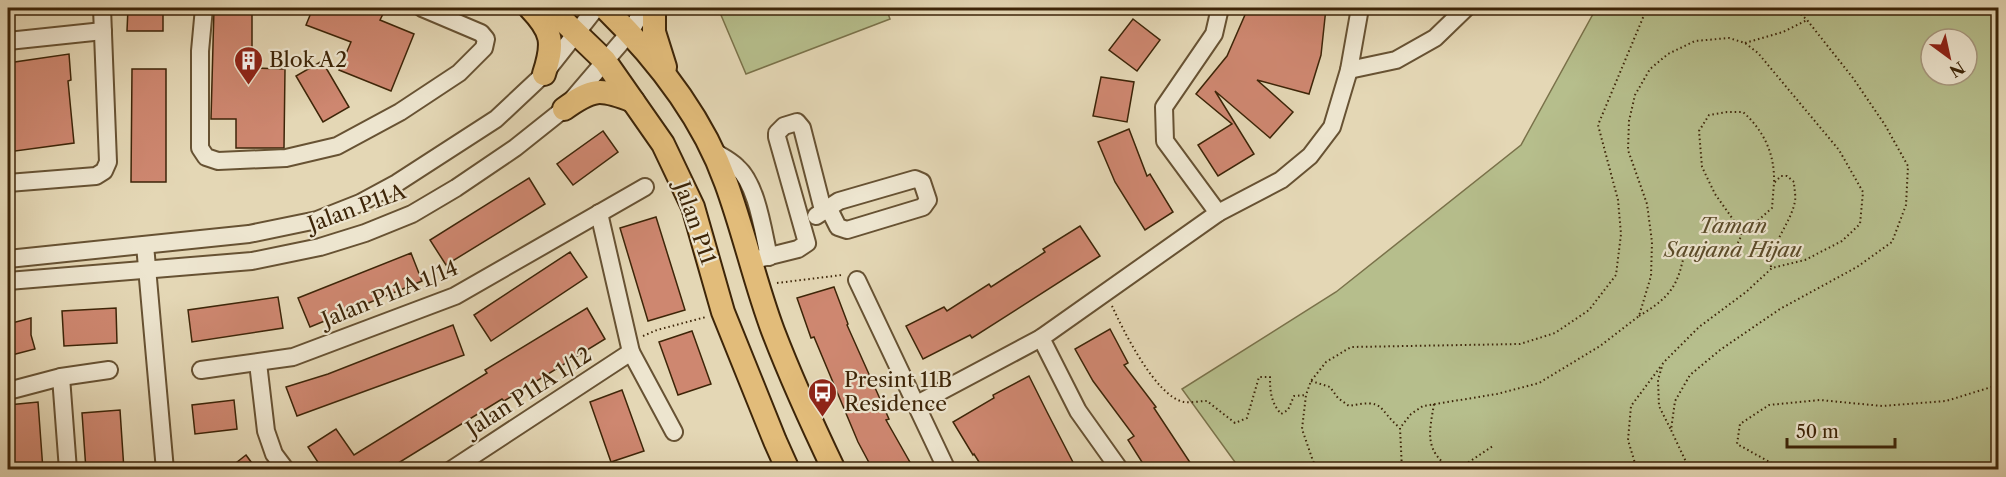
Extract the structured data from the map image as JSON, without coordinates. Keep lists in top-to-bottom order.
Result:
{
  "streets": {
    "main road": ["Jalan P11"],
    "street": ["Jalan P11A", "Jalan P11A 1/14", "Jalan P11A 1/12"]
  },
  "crossings": [
    ["Jalan P11A", "Jalan P11"]
  ],
  "parks": ["Taman Saujana Hijau"],
  "places": {
    "building": ["Blok A2"],
    "bus stop": ["Presint 11B Residence"]
  },
  "scale_bar": "50 m",
  "north": "bottom right"
}
